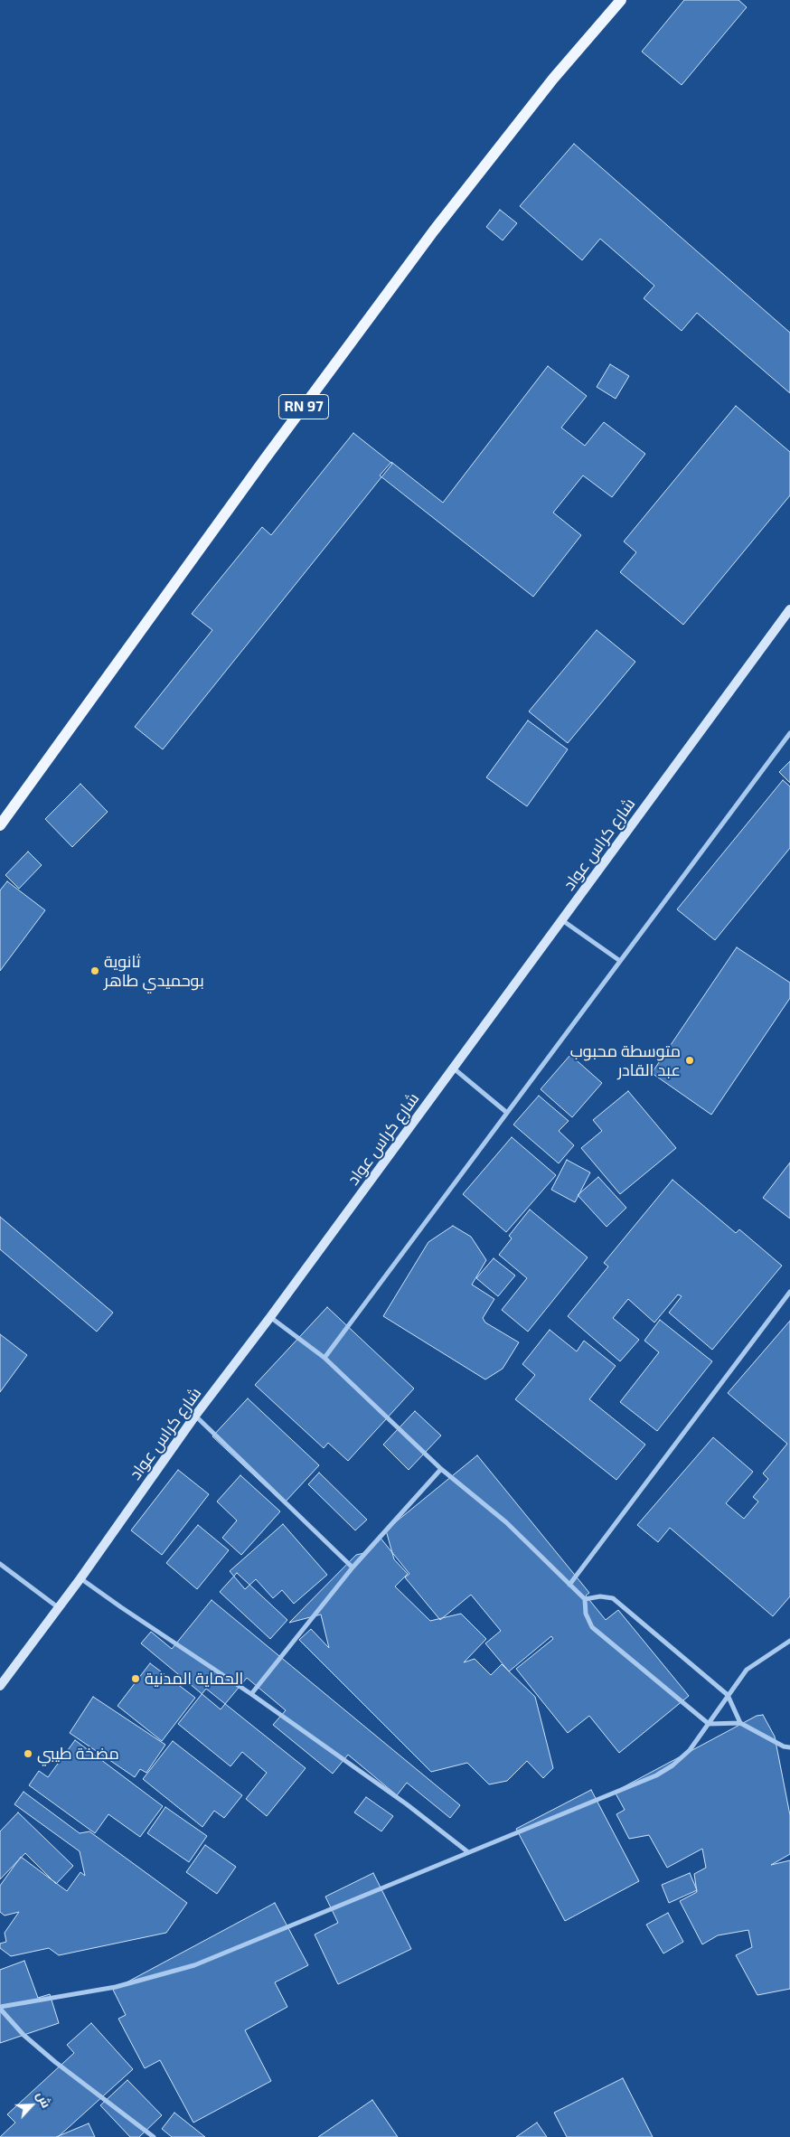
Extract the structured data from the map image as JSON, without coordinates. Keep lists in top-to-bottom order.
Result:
{
  "streets": {
    "main road": ["RN 97"],
    "street": ["شارع كراس عواد"]
  },
  "places": [
    "ثانوية بوحميدي طاهر",
    "متوسطة محبوب عبد القادر",
    "الحماية المدنية",
    "مضخة طيبي"
  ],
  "north": "top right"
}
